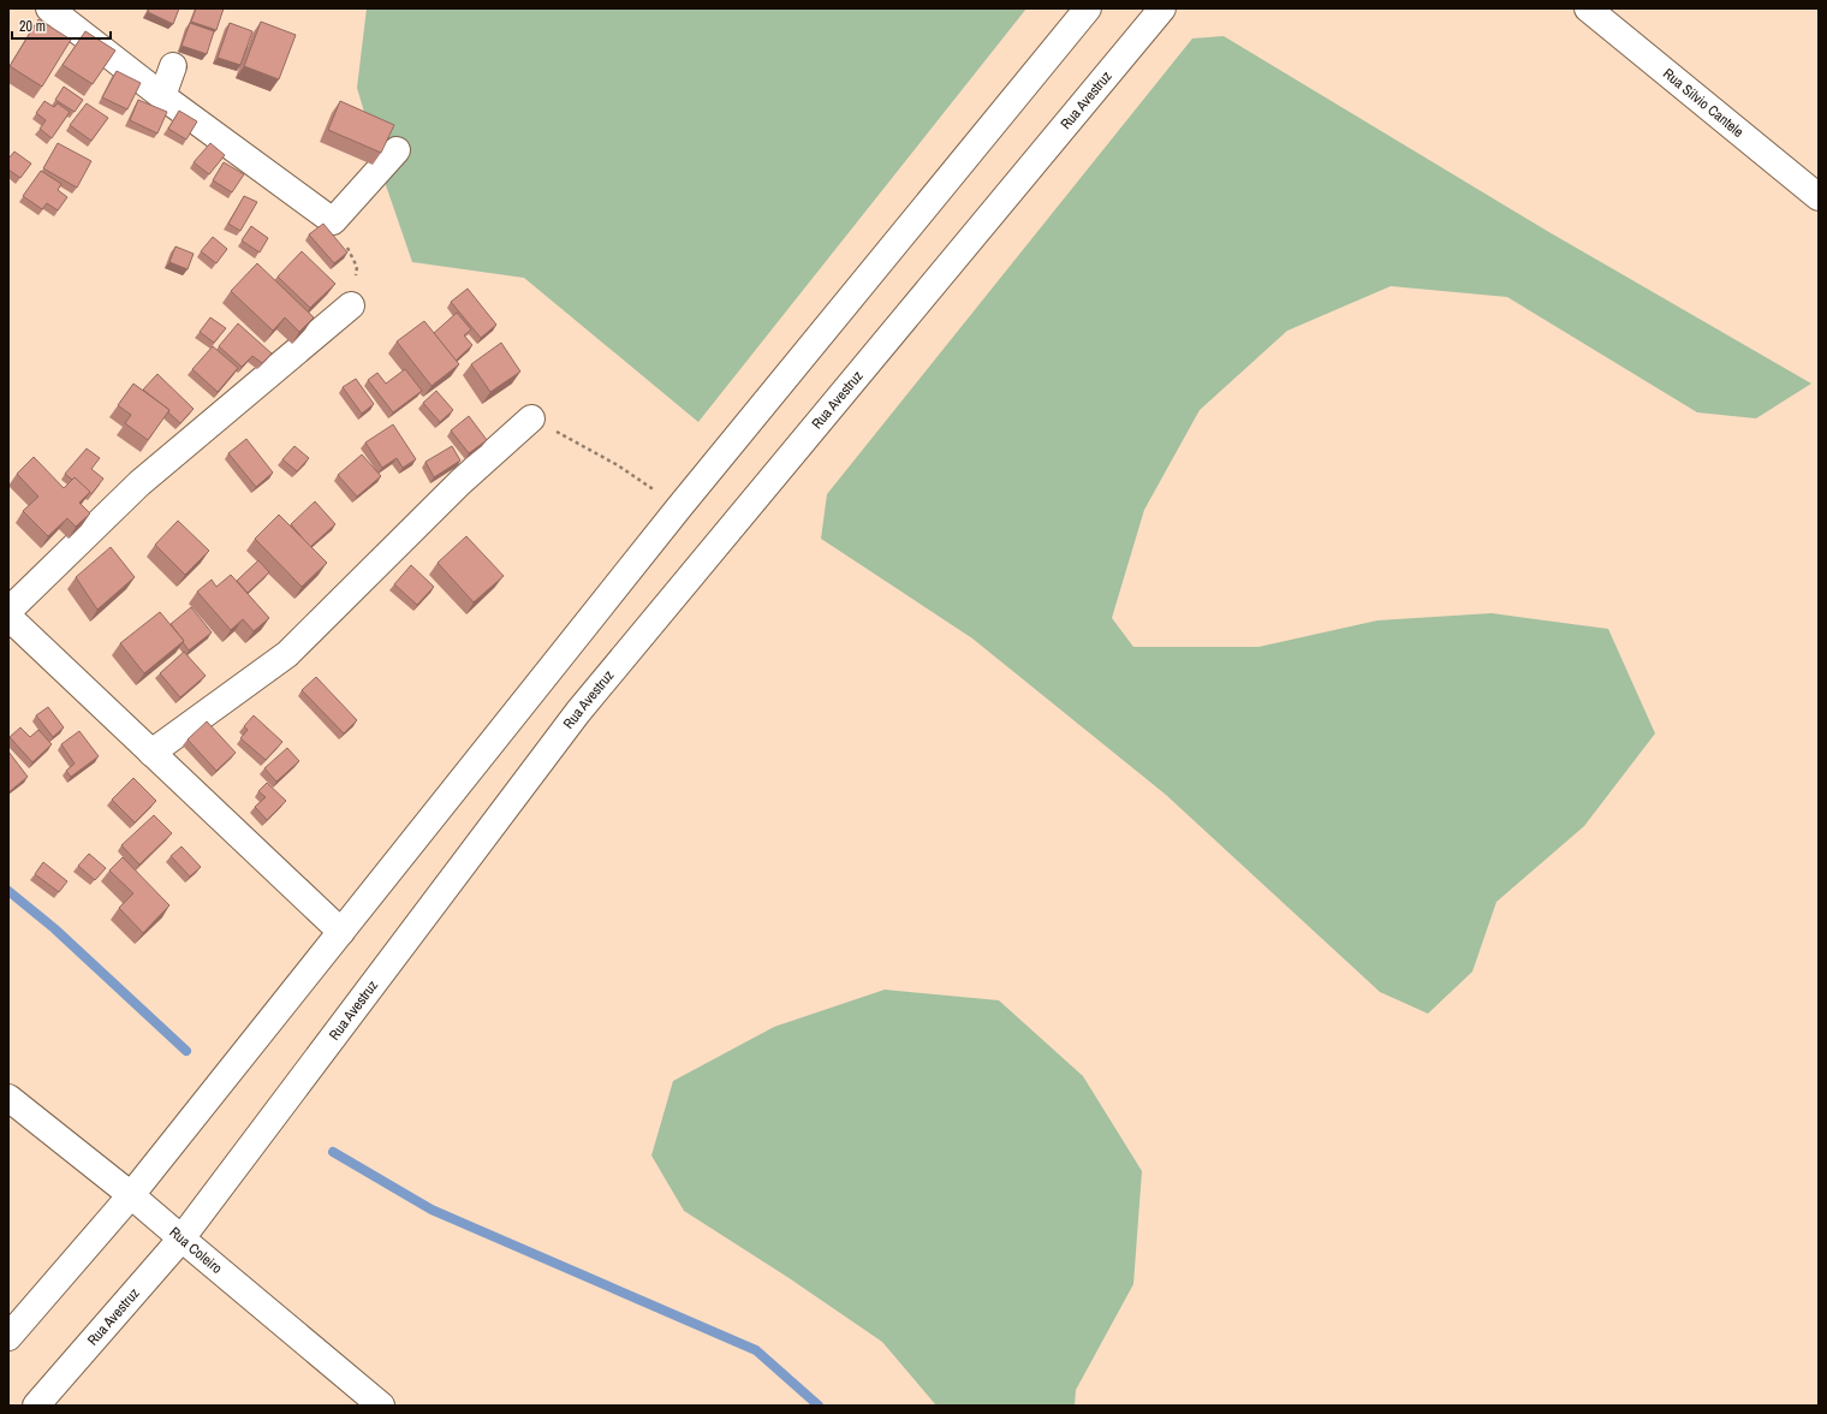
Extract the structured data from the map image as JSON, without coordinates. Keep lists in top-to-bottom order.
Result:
{
  "streets": {
    "main road": ["Rua Avestruz", "Rua Silvio Cantele", "Rua Coleiro"]
  },
  "crossings": [
    ["Rua Avestruz", "Rua Coleiro"]
  ],
  "scale_bar": "20 m"
}
